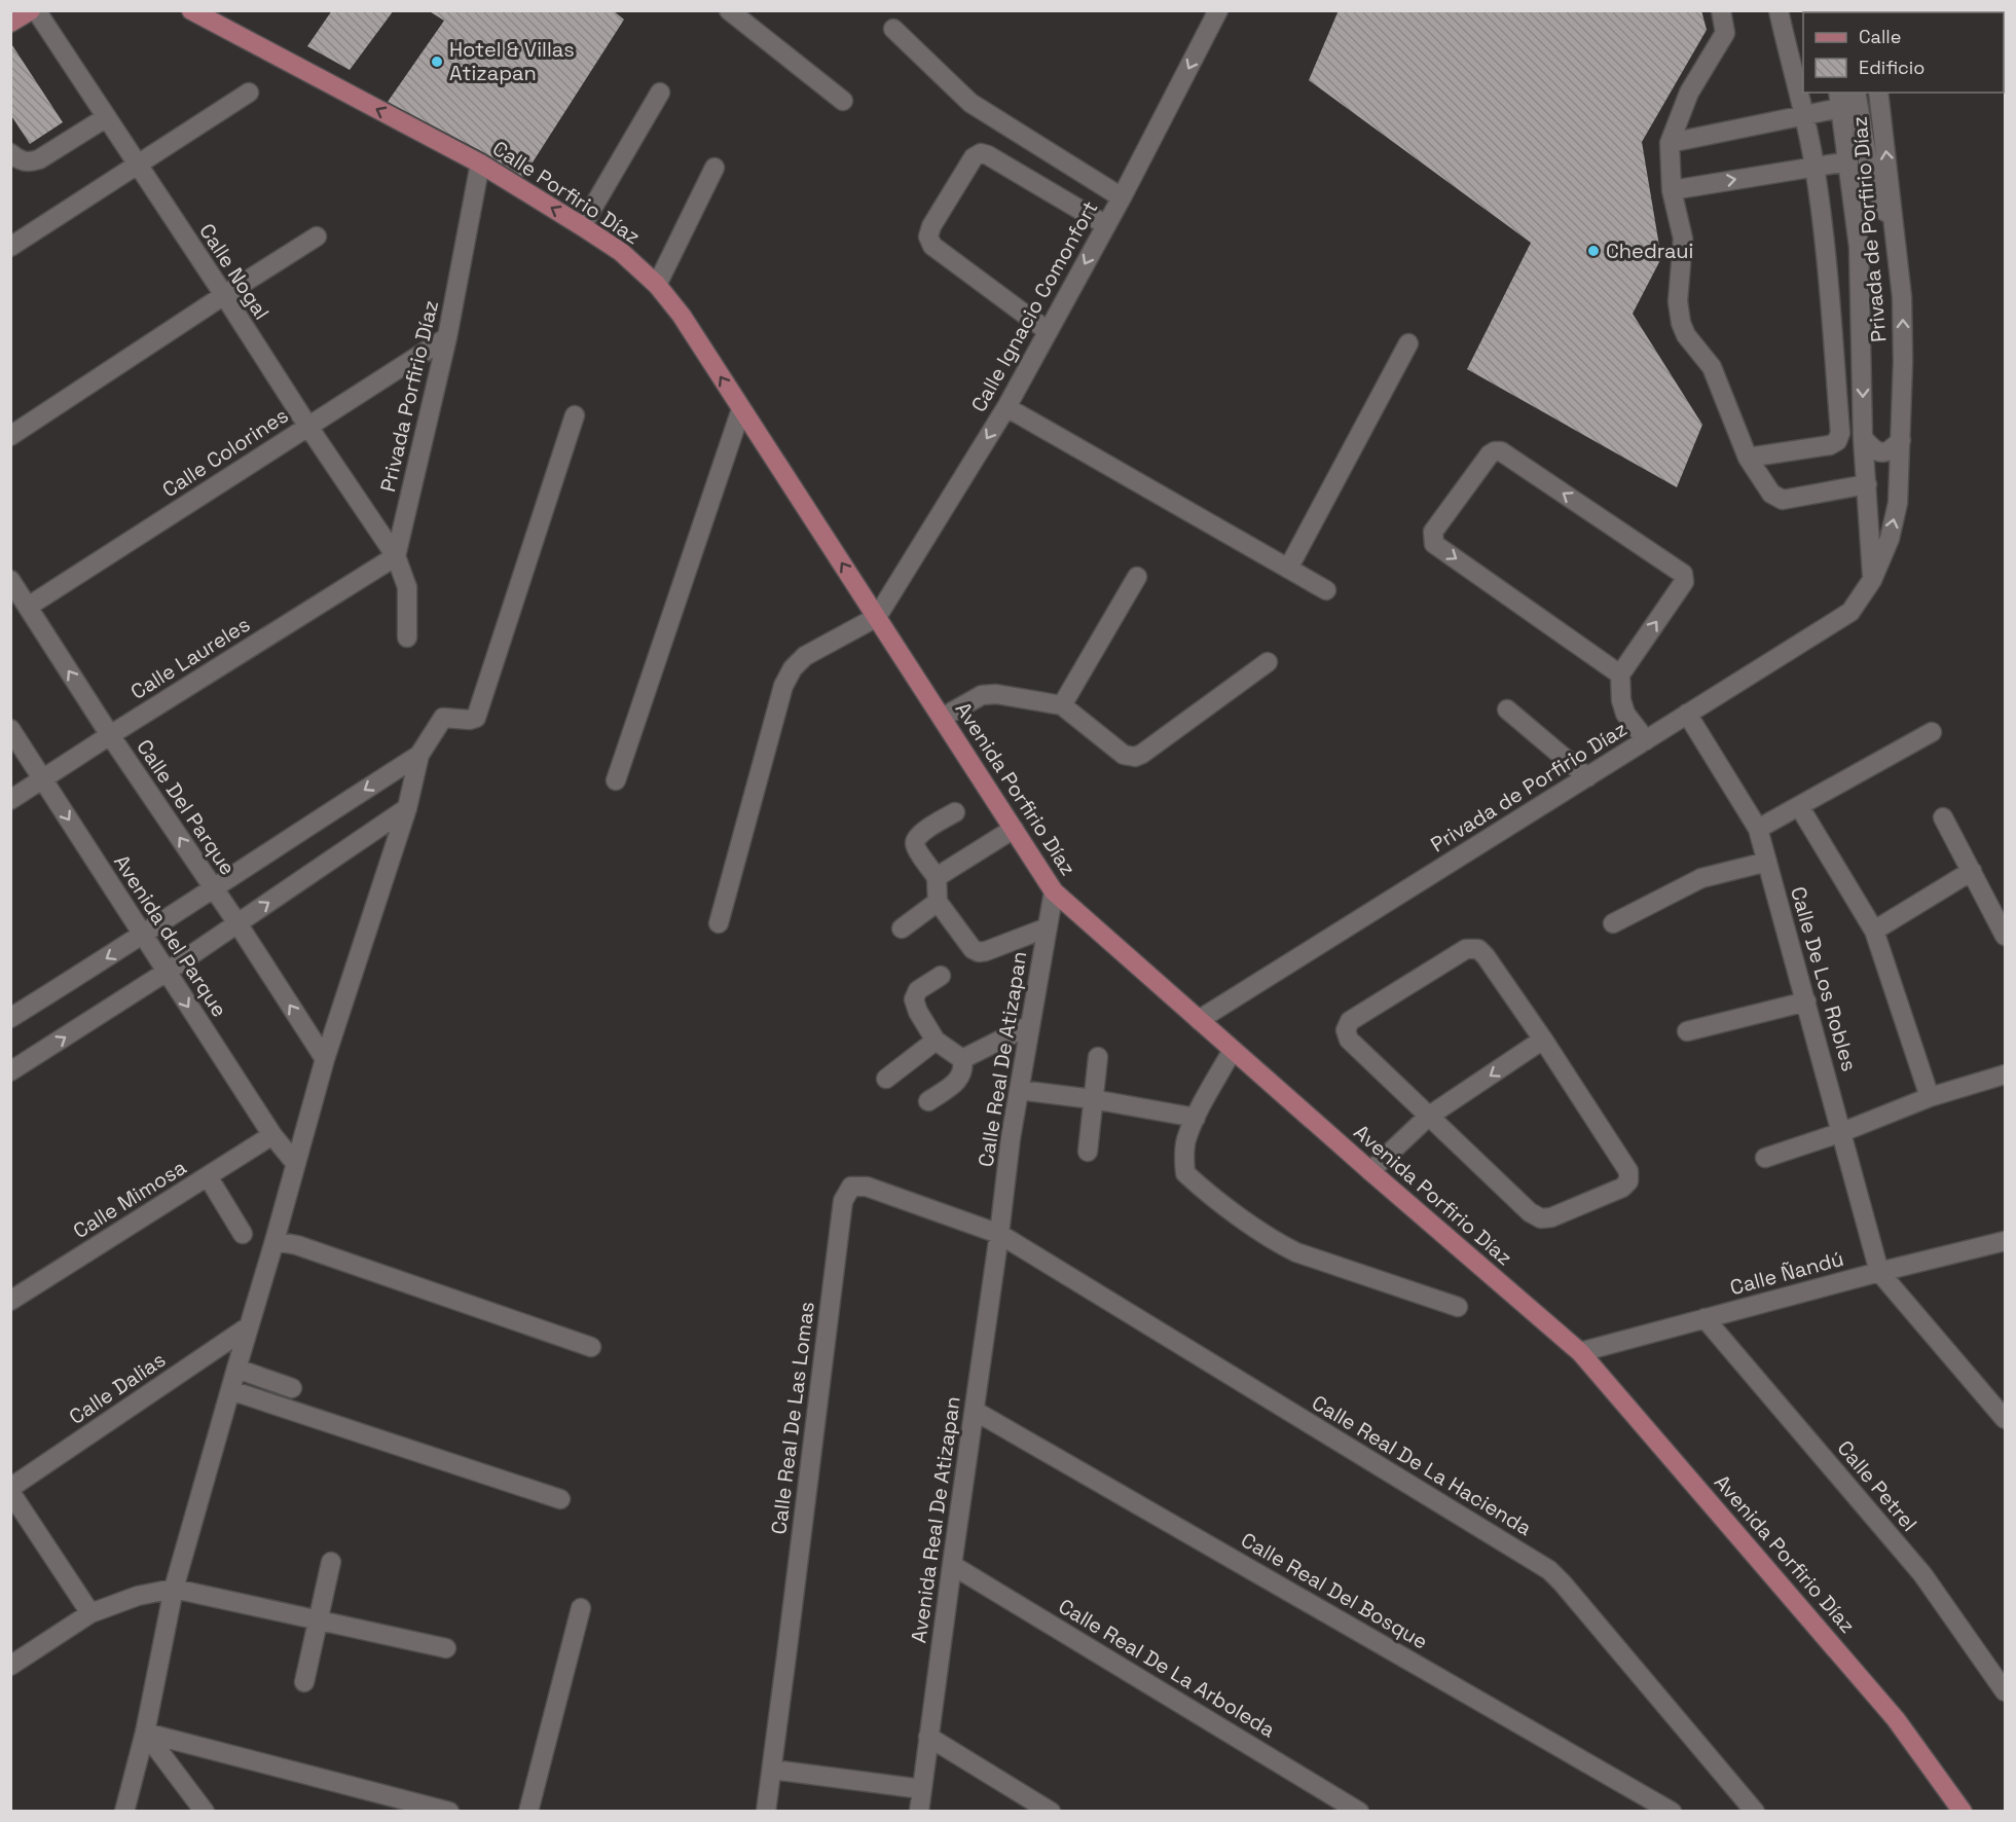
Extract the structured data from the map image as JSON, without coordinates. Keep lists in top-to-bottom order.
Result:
{
  "streets": {
    "main road": ["Calle Porfirio Díaz", "Avenida Porfirio Díaz"],
    "street": [
      "Privada de Porfirio Díaz",
      "Calle Nogal",
      "Calle Ignacio Comonfort",
      "Privada Porfirio Díaz",
      "Calle Colorines",
      "Calle Laureles",
      "Calle Del Parque",
      "Avenida del Parque",
      "Calle De Los Robles",
      "Calle Real De Atizapan",
      "Calle Mimosa",
      "Calle Ñandú",
      "Calle Dalias",
      "Calle Real De Las Lomas",
      "Calle Real De La Hacienda",
      "Calle Petrel",
      "Avenida Real De Atizapan",
      "Calle Real Del Bosque",
      "Calle Real De La Arboleda"
    ]
  },
  "crossings": [
    ["Calle Porfirio Díaz", "Calle Ignacio Comonfort"],
    ["Calle Porfirio Díaz", "Privada Porfirio Díaz"],
    ["Calle Porfirio Díaz", "Avenida Porfirio Díaz"],
    ["Privada de Porfirio Díaz", "Avenida Porfirio Díaz"],
    ["Privada de Porfirio Díaz", "Calle De Los Robles"],
    ["Calle Nogal", "Privada Porfirio Díaz"],
    ["Calle Nogal", "Calle Colorines"],
    ["Calle Nogal", "Calle Laureles"],
    ["Calle Ignacio Comonfort", "Avenida Porfirio Díaz"],
    ["Privada Porfirio Díaz", "Calle Colorines"],
    ["Privada Porfirio Díaz", "Calle Laureles"],
    ["Calle Colorines", "Calle Del Parque"],
    ["Calle Laureles", "Calle Del Parque"],
    ["Calle Laureles", "Avenida del Parque"],
    ["Avenida Porfirio Díaz", "Calle Real De Atizapan"],
    ["Avenida Porfirio Díaz", "Calle Ñandú"],
    ["Avenida del Parque", "Calle Mimosa"],
    ["Calle De Los Robles", "Calle Ñandú"],
    ["Calle Real De Atizapan", "Calle Real De Las Lomas"],
    ["Calle Real De Atizapan", "Calle Real De La Hacienda"],
    ["Calle Real De Atizapan", "Avenida Real De Atizapan"],
    ["Calle Ñandú", "Calle Petrel"],
    ["Calle Real De Las Lomas", "Calle Real De La Hacienda"],
    ["Calle Real De Las Lomas", "Avenida Real De Atizapan"],
    ["Calle Real De La Hacienda", "Avenida Real De Atizapan"],
    ["Avenida Real De Atizapan", "Calle Real Del Bosque"],
    ["Avenida Real De Atizapan", "Calle Real De La Arboleda"]
  ],
  "one_way": [
    "Calle Porfirio Díaz",
    "Calle Ignacio Comonfort",
    "Calle Del Parque",
    "Avenida del Parque"
  ],
  "places": ["Hotel & Villas Atizapan", "Chedraui"],
  "legend": ["Calle", "Edificio"]
}
